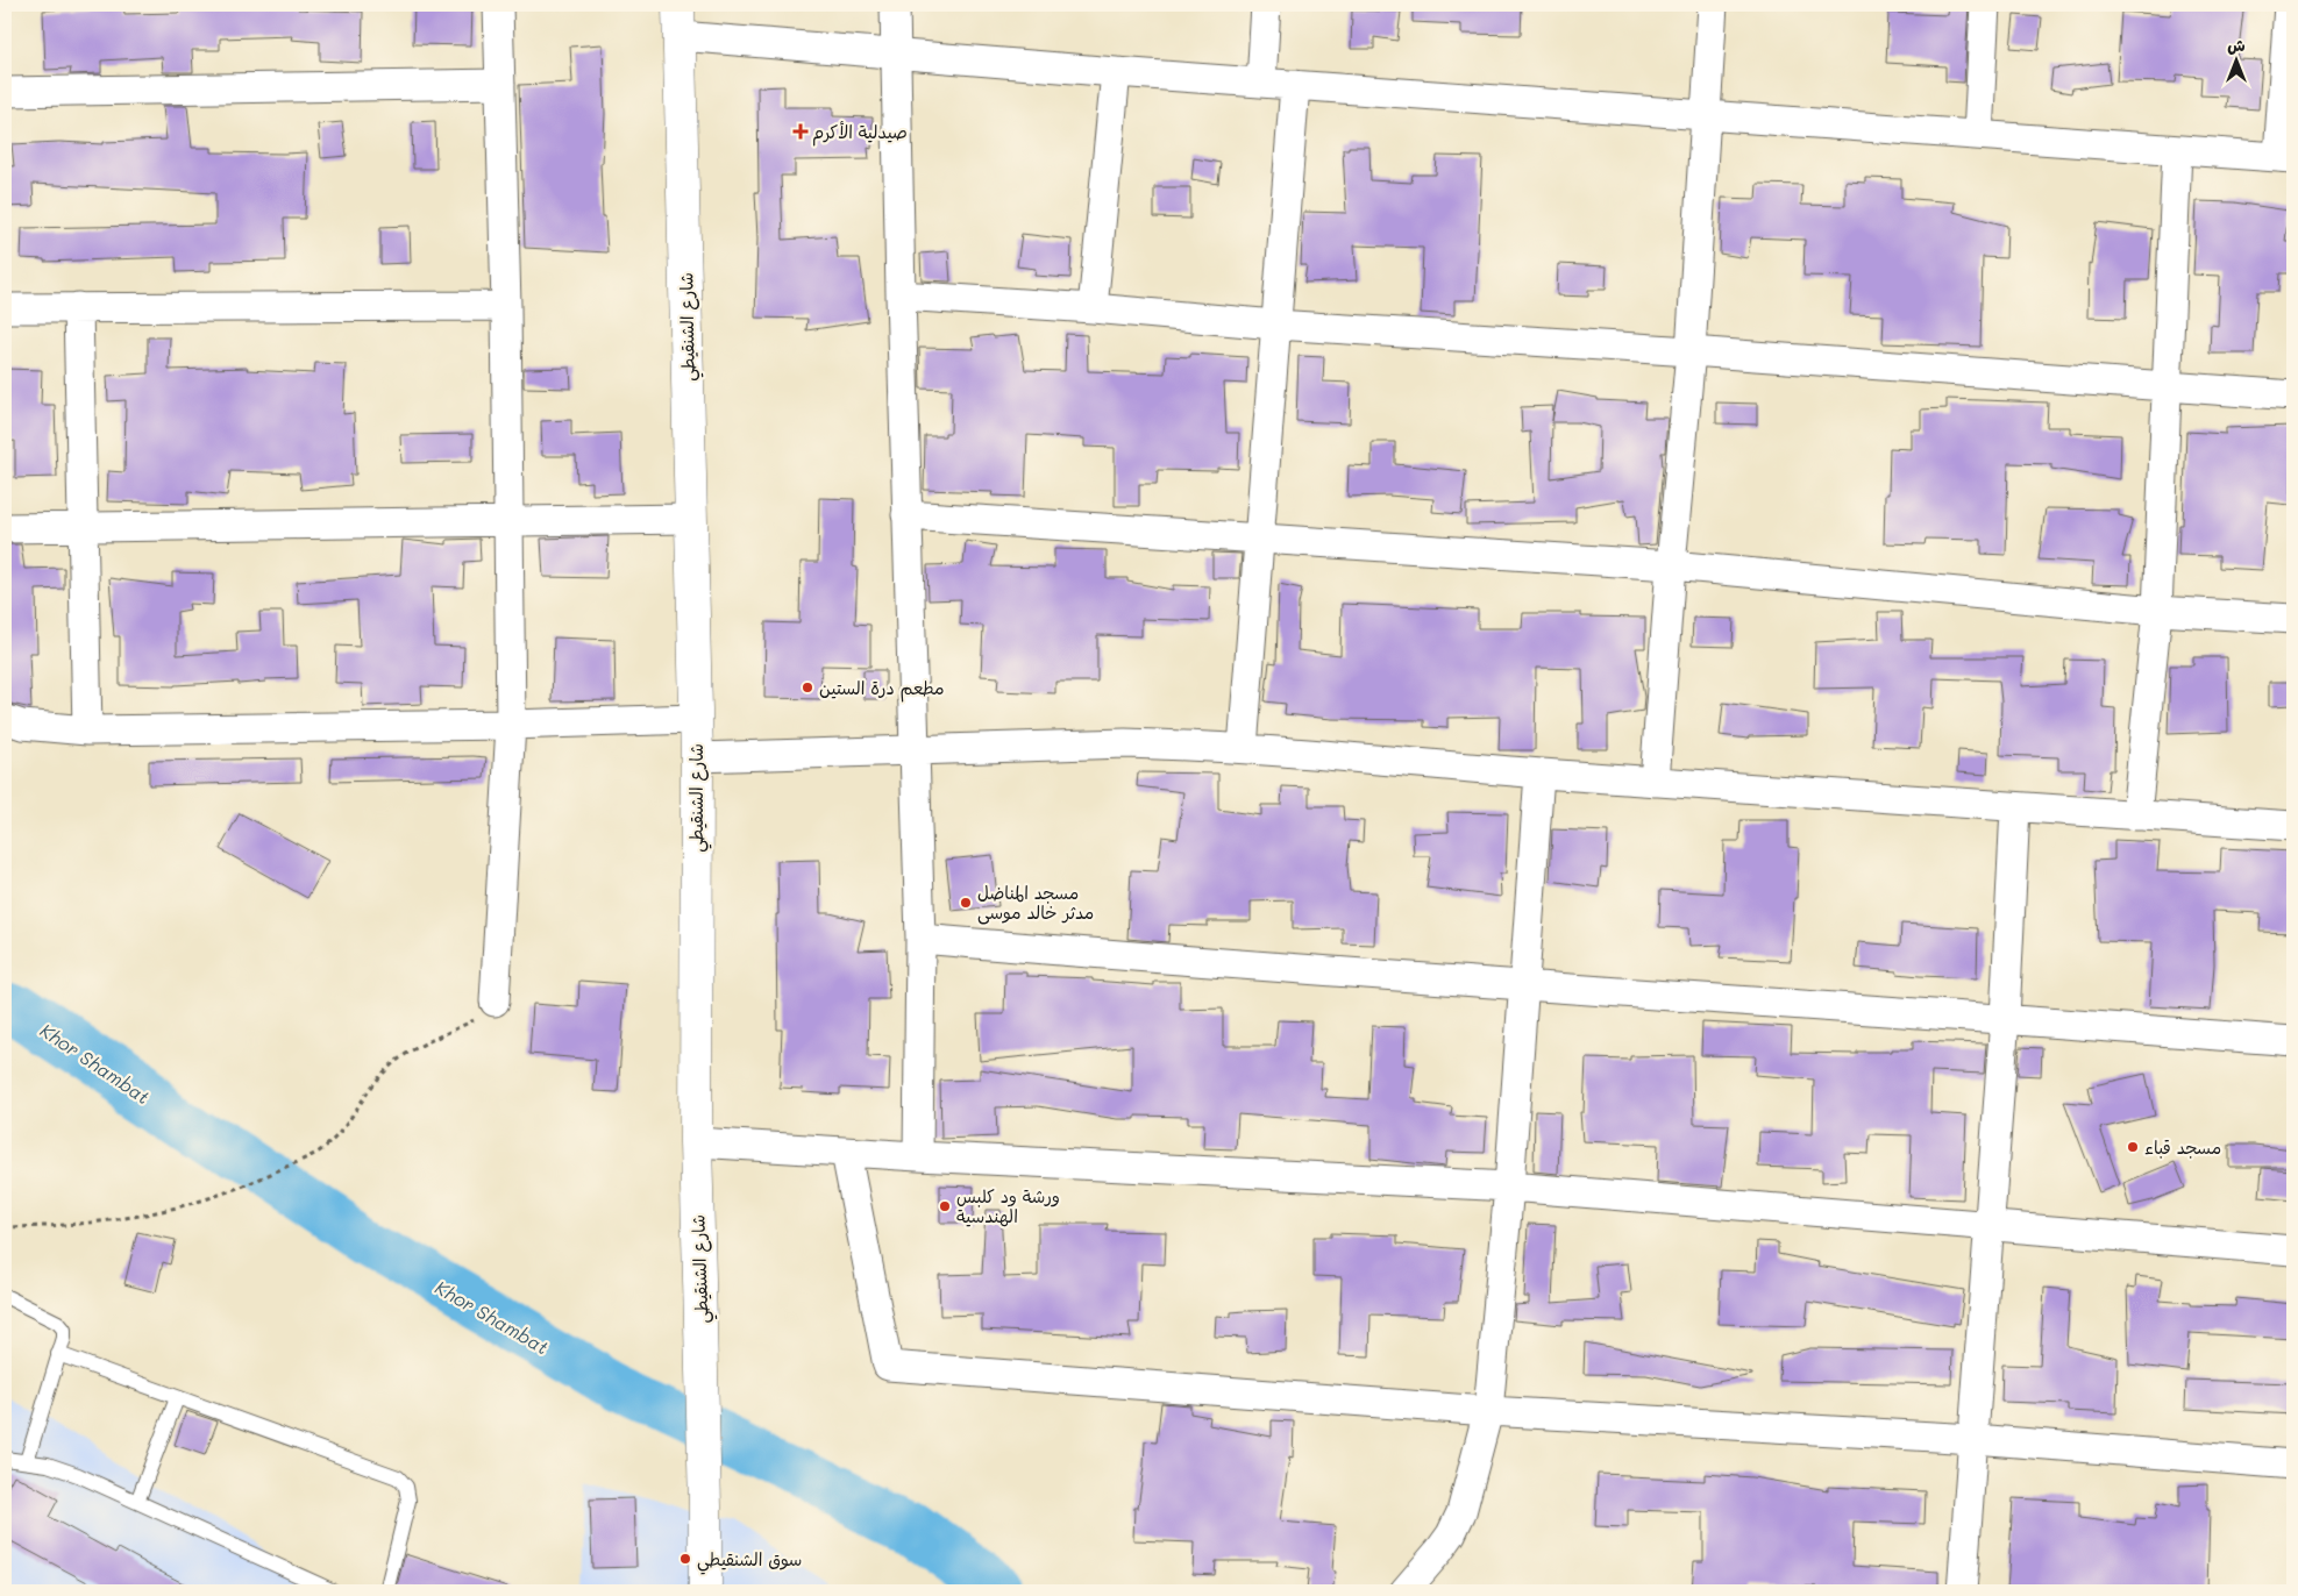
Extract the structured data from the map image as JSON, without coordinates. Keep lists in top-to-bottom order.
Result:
{
  "streets": {
    "street": ["شارع الشنقيطي"]
  },
  "water": ["Khor Shambat"],
  "places": {
    "health": ["صيدلية الأكرم"],
    "other": [
      "مطعم درة الستين",
      "مسجد المناضل مدثر خالد موسى",
      "مسجد قباء",
      "ورشة ود كلبس الهندسية",
      "سوق الشنقيطي"
    ]
  },
  "north": "top"
}
